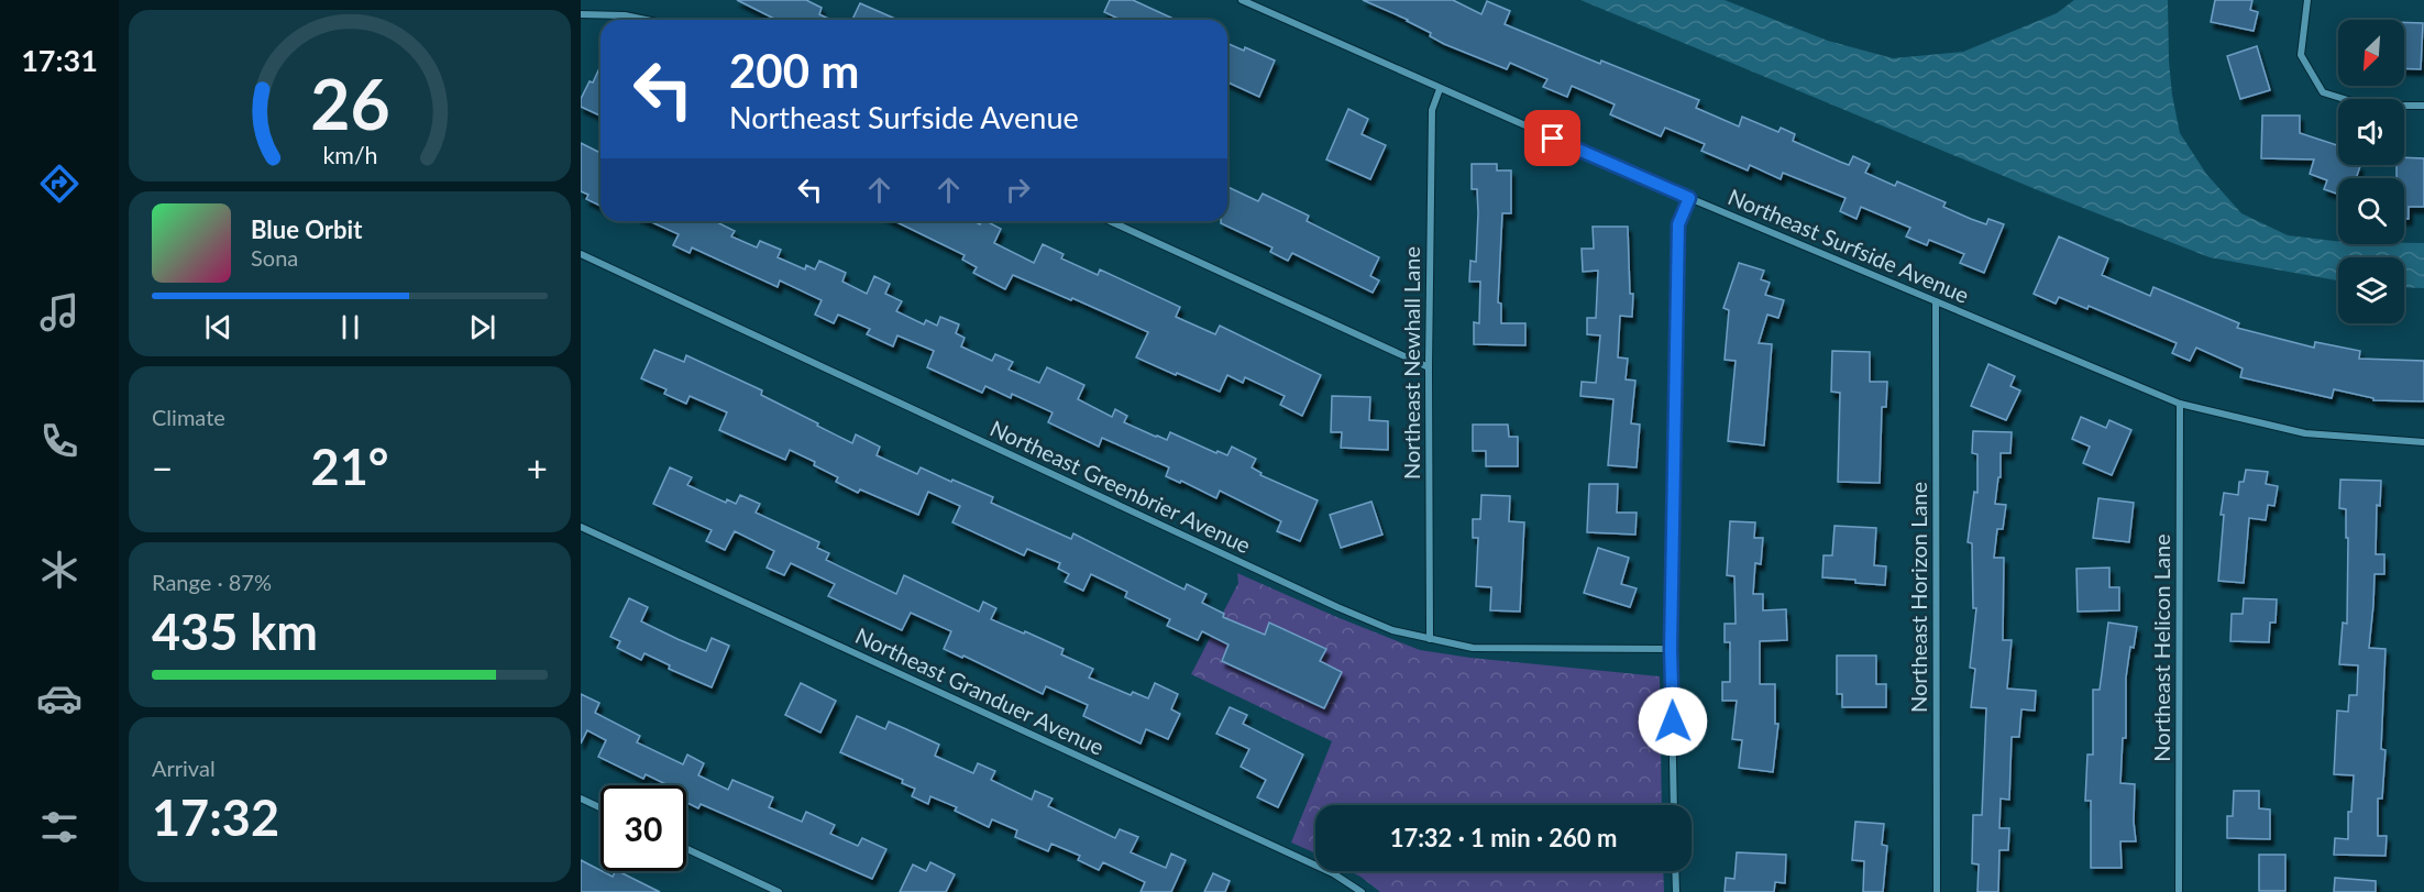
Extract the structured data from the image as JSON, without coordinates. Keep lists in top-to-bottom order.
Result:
{
  "streets": {
    "street": [
      "Northeast Surfside Avenue",
      "Northeast Newhall Lane",
      "Northeast Greenbrier Avenue",
      "Northeast Horizon Lane",
      "Northeast Helicon Lane",
      "Northeast Granduer Avenue"
    ]
  },
  "crossings": [
    ["Northeast Surfside Avenue", "Northeast Newhall Lane"],
    ["Northeast Surfside Avenue", "Northeast Horizon Lane"],
    ["Northeast Surfside Avenue", "Northeast Helicon Lane"],
    ["Northeast Newhall Lane", "Northeast Greenbrier Avenue"]
  ],
  "north": "bottom left",
  "page": {
    "tabs": "17:31",
    "turn": ["200 m", "Northeast Surfside Avenue"],
    "song": ["Blue Orbit", "Sona"],
    "tile": [
      "Climate",
      ["Range · 87%", "435 km"],
      ["Arrival", "17:32"]
    ],
    "heat": ["−", "21°", "+"],
    "limit": "30",
    "trip": "17:32 · 1 min · 260 m",
    "gauge": ["26", "km/h"]
  }
}
